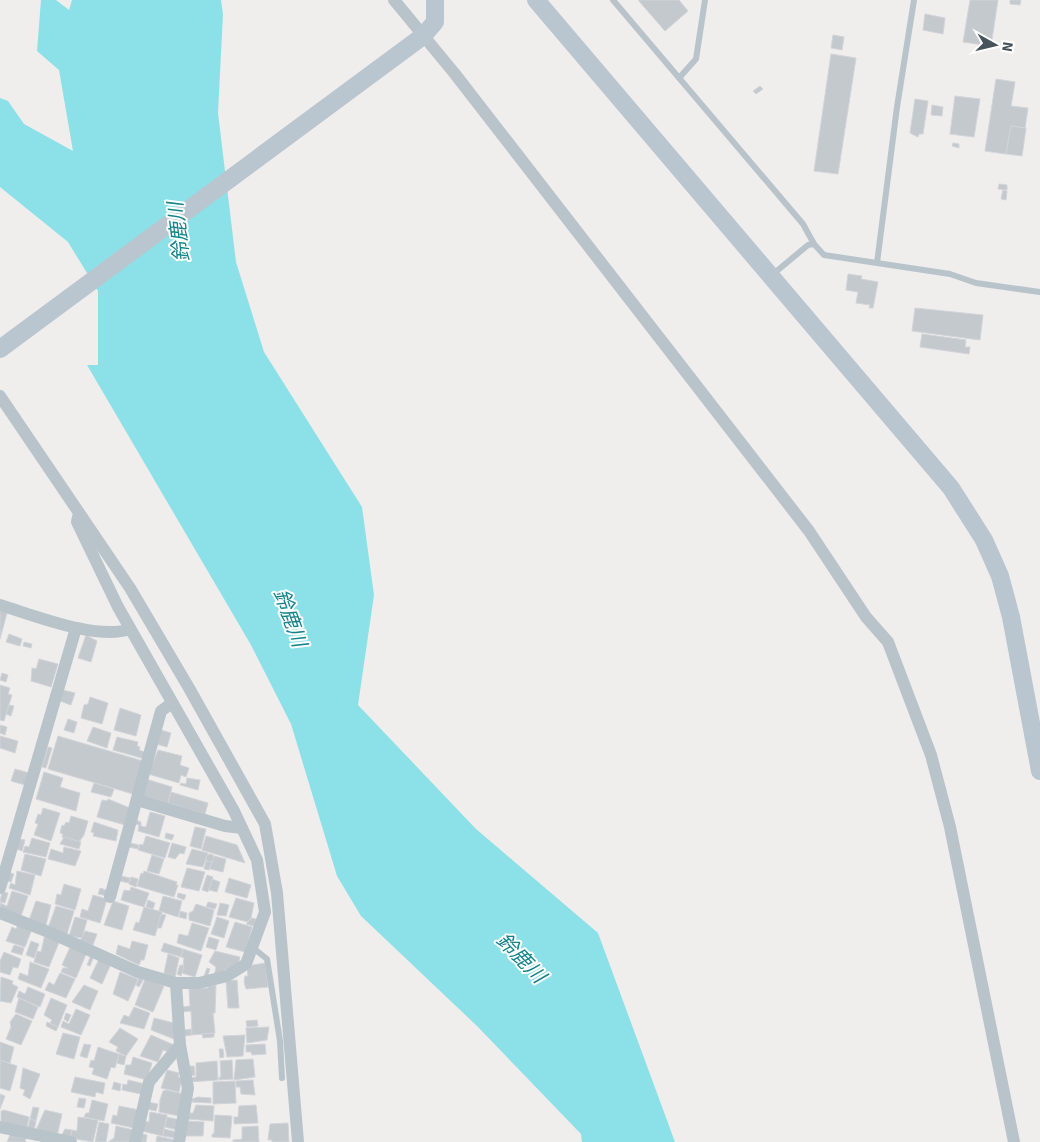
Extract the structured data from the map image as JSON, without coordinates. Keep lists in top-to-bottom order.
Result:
{
  "water": ["鈴鹿川"],
  "north": "right"
}
